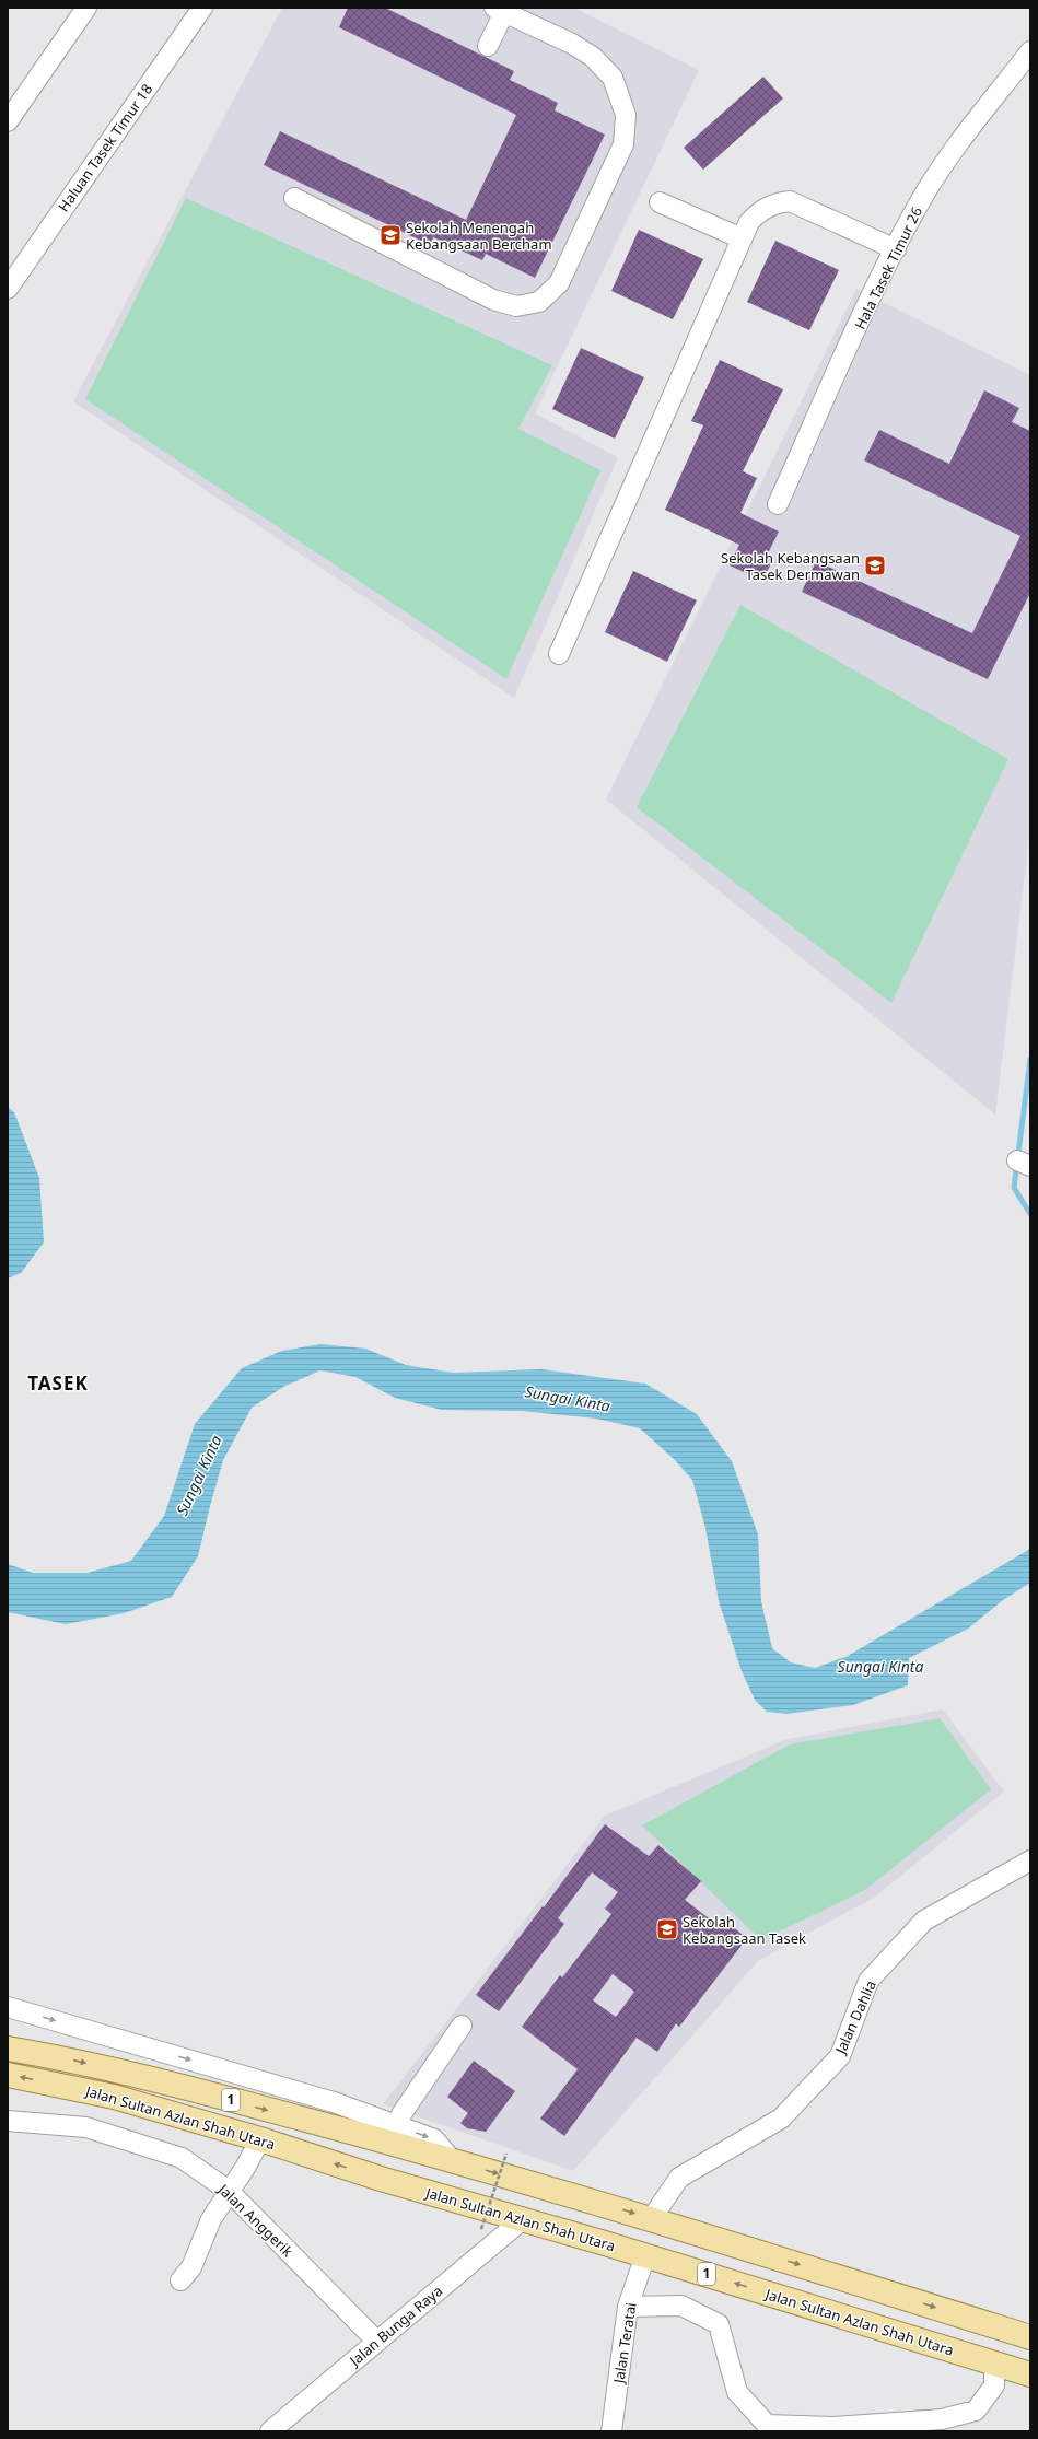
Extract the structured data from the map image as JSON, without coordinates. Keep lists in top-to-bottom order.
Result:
{
  "streets": {
    "main road": ["1", "Jalan Sultan Azlan Shah Utara"],
    "street": [
      "Haluan Tasek Timur 18",
      "Hala Tasek Timur 26",
      "Jalan Dahlia",
      "Jalan Anggerik",
      "Jalan Bunga Raya",
      "Jalan Teratai"
    ]
  },
  "crossings": [
    ["Jalan Dahlia", "Jalan Sultan Azlan Shah Utara"],
    ["Jalan Sultan Azlan Shah Utara", "Jalan Bunga Raya"],
    ["Jalan Sultan Azlan Shah Utara", "Jalan Teratai"],
    ["Jalan Anggerik", "Jalan Bunga Raya"]
  ],
  "districts": ["TASEK"],
  "water": ["Sungai Kinta"],
  "places": {
    "school or university": ["Sekolah Menengah Kebangsaan Bercham", "Sekolah Kebangsaan Tasek Dermawan", "Sekolah Kebangsaan Tasek"]
  }
}
